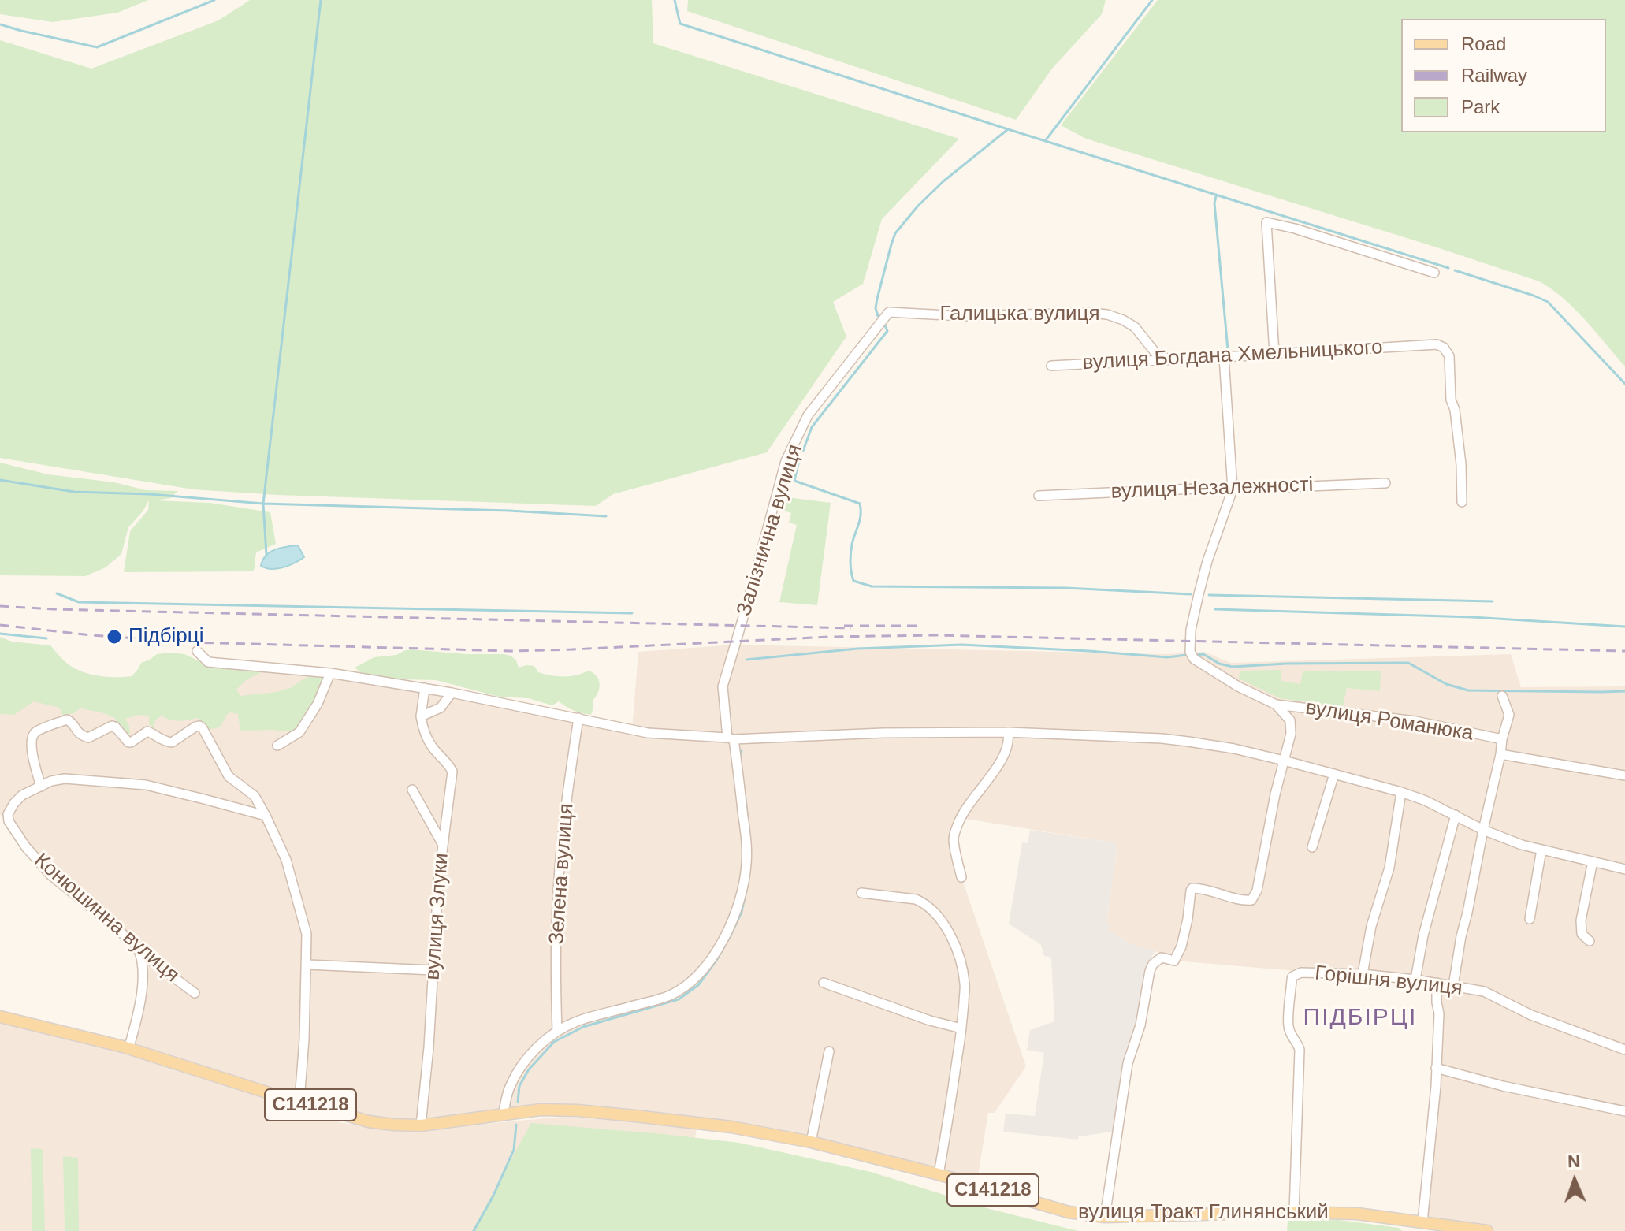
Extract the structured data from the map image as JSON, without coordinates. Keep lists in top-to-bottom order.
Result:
{
  "streets": {
    "main road": ["С141218", "вулиця Тракт Глинянський"],
    "street": [
      "Галицька вулиця",
      "вулиця Богдана Хмельницького",
      "вулиця Незалежності",
      "Залізнична вулиця",
      "вулиця Романюка",
      "Зелена вулиця",
      "вулиця Злуки",
      "Конюшинна вулиця",
      "Горішня вулиця"
    ]
  },
  "crossings": [
    ["Галицька вулиця", "вулиця Богдана Хмельницького"],
    ["Галицька вулиця", "Залізнична вулиця"],
    ["вулиця Незалежності", "вулиця Романюка"],
    ["Залізнична вулиця", "Зелена вулиця"],
    ["Залізнична вулиця", "вулиця Тракт Глинянський"],
    ["вулиця Романюка", "Горішня вулиця"],
    ["вулиця Романюка", "вулиця Тракт Глинянський"],
    ["вулиця Злуки", "вулиця Тракт Глинянський"],
    ["Горішня вулиця", "вулиця Тракт Глинянський"]
  ],
  "districts": ["ПІДБІРЦІ"],
  "places": ["Підбірці"],
  "legend": ["Road", "Railway", "Park"],
  "north": "top"
}
